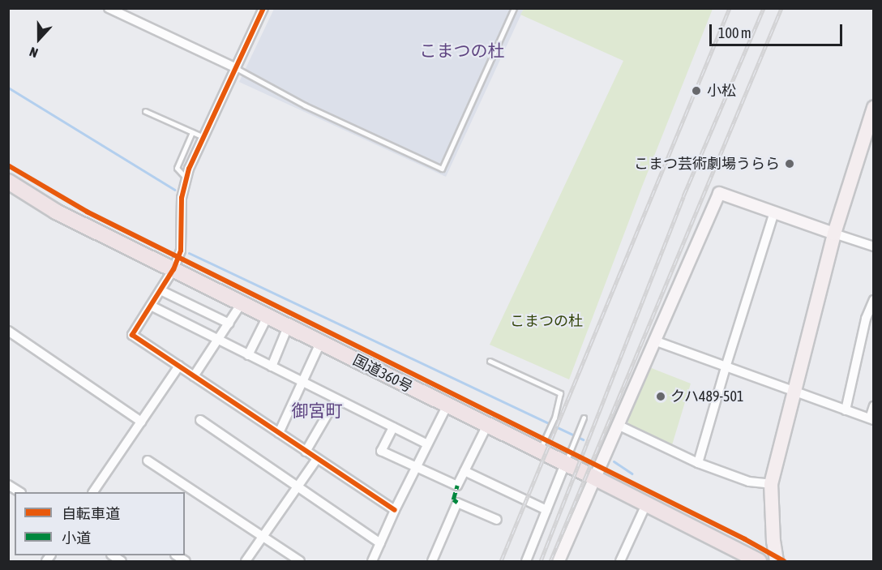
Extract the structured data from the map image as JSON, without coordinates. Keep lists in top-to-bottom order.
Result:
{
  "streets": {
    "highway": ["国道360号"]
  },
  "districts": ["こまつの杜", "御宮町"],
  "parks": ["こまつの杜"],
  "places": ["小松", "こまつ芸術劇場うらら", "クハ489-501"],
  "legend": ["自転車道", "小道"],
  "scale_bar": "100 m",
  "north": "bottom"
}
